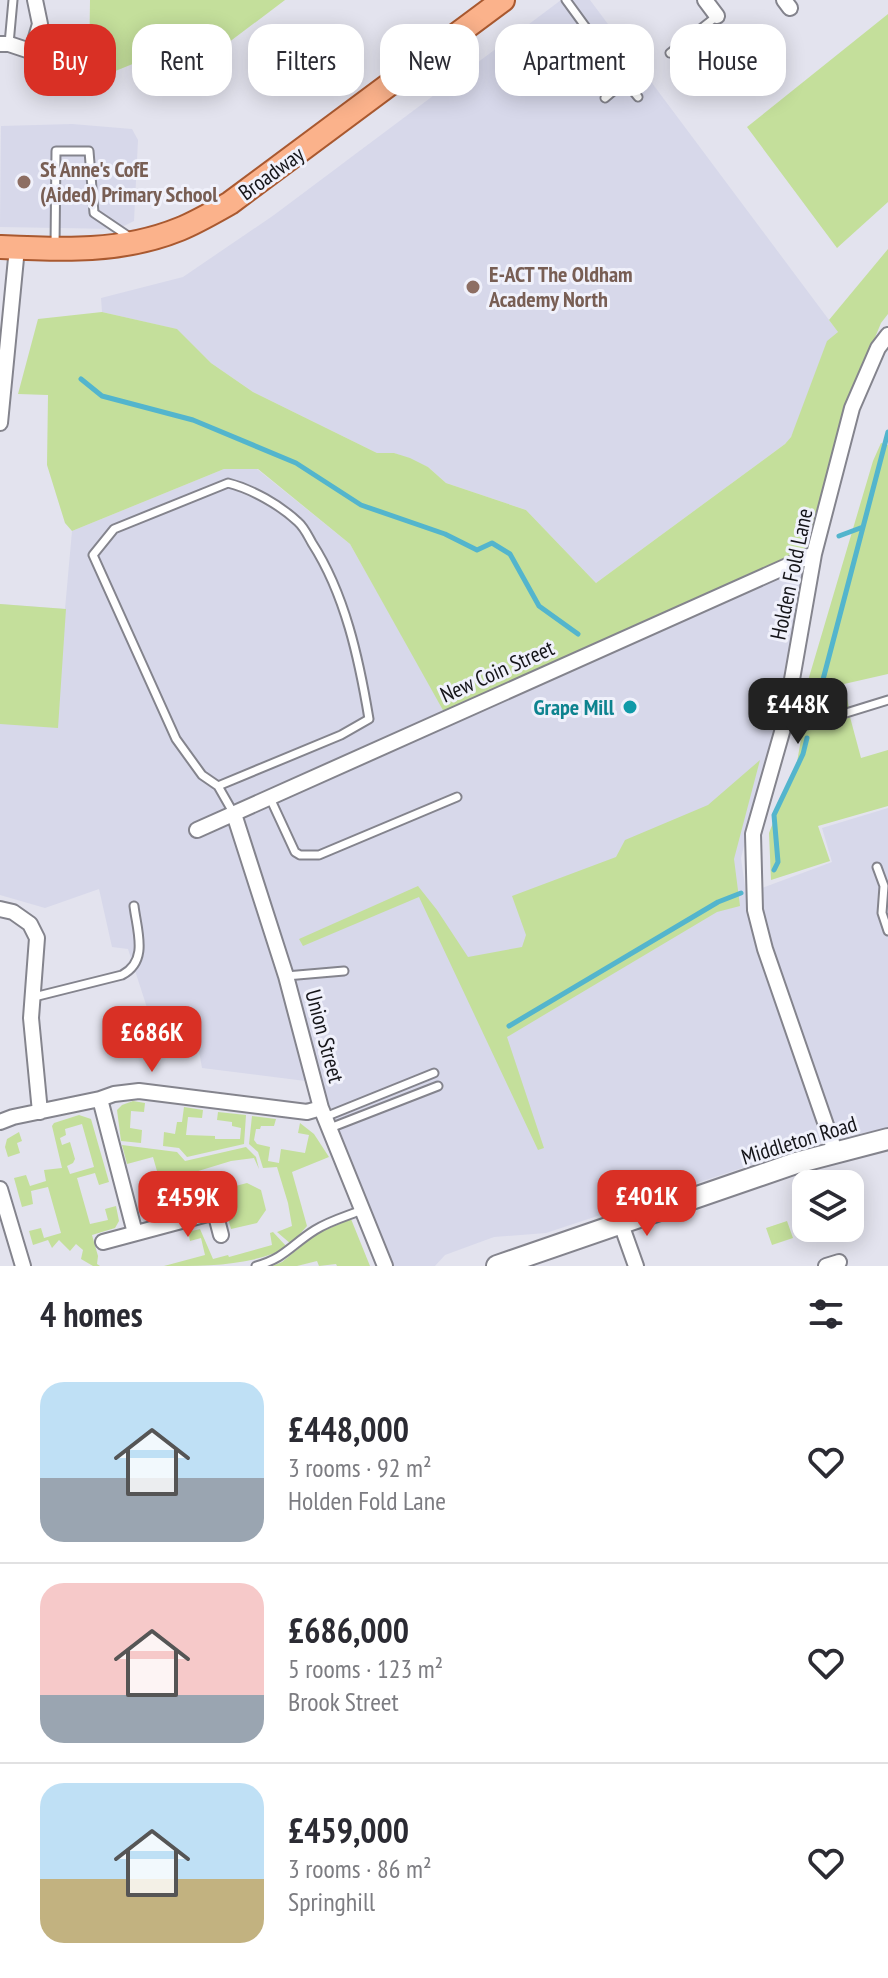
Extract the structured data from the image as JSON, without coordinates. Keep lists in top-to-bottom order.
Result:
{
  "streets": {
    "main road": ["Broadway", "Middleton Road"],
    "street": ["Holden Fold Lane", "New Coin Street", "Union Street"]
  },
  "crossings": [
    ["Holden Fold Lane", "New Coin Street"],
    ["Holden Fold Lane", "Middleton Road"],
    ["New Coin Street", "Union Street"]
  ],
  "places": ["St Anne's CofE (Aided) Primary School", "E-ACT The Oldham Academy North", "Grape Mill"],
  "page": {
    "chip": [
      "Buy",
      "Rent",
      "Filters",
      "New",
      "Apartment",
      "House"
    ],
    "price": [
      "£448K",
      "£686K",
      "£401K",
      "£459K"
    ],
    "heading": "4 homes",
    "list": [
      {
        "name": "£448,000",
        "note": "3 rooms · 92 m² · Holden Fold Lane"
      },
      {
        "name": "£686,000",
        "note": "5 rooms · 123 m² · Brook Street"
      },
      {
        "name": "£459,000",
        "note": "3 rooms · 86 m² · Springhill"
      }
    ]
  }
}
